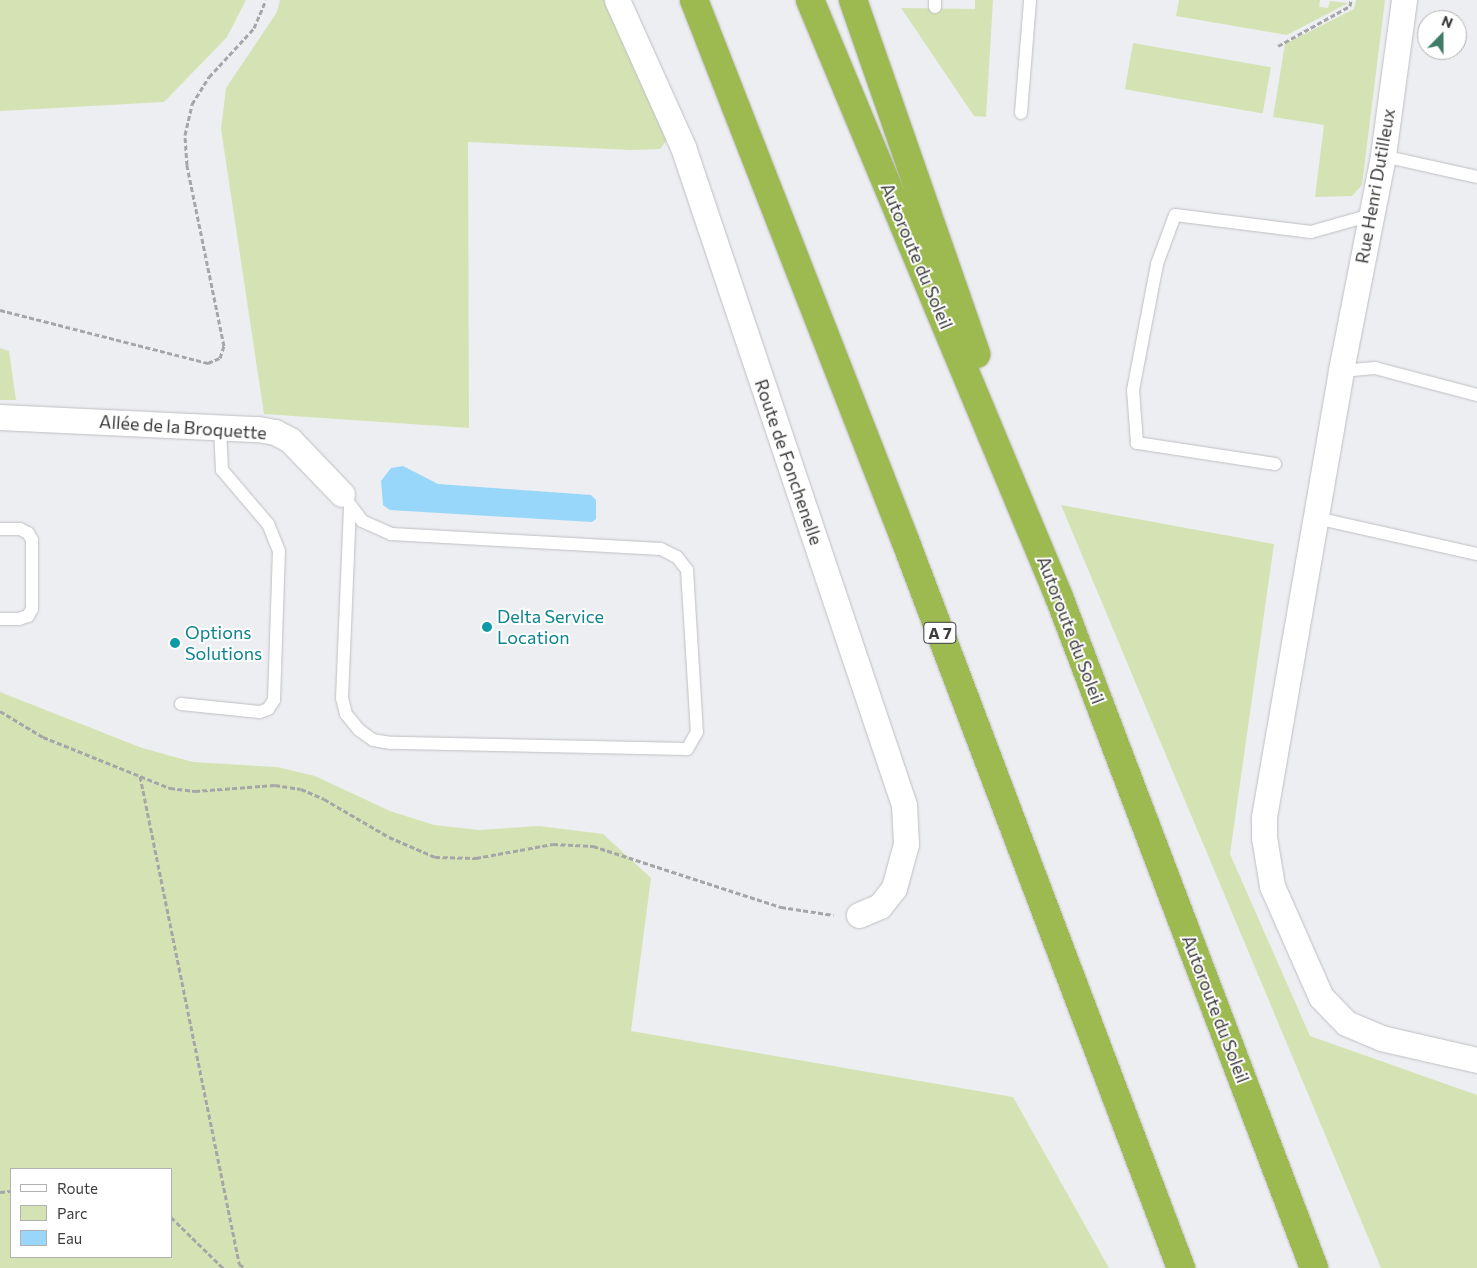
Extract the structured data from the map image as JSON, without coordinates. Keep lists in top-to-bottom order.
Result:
{
  "streets": {
    "highway": ["Autoroute du Soleil", "A 7"],
    "street": ["Rue Henri Dutilleux", "Allée de la Broquette", "Route de Fonchenelle"]
  },
  "places": ["Delta Service Location", "Options Solutions"],
  "legend": ["Route", "Parc", "Eau"],
  "north": "top"
}
